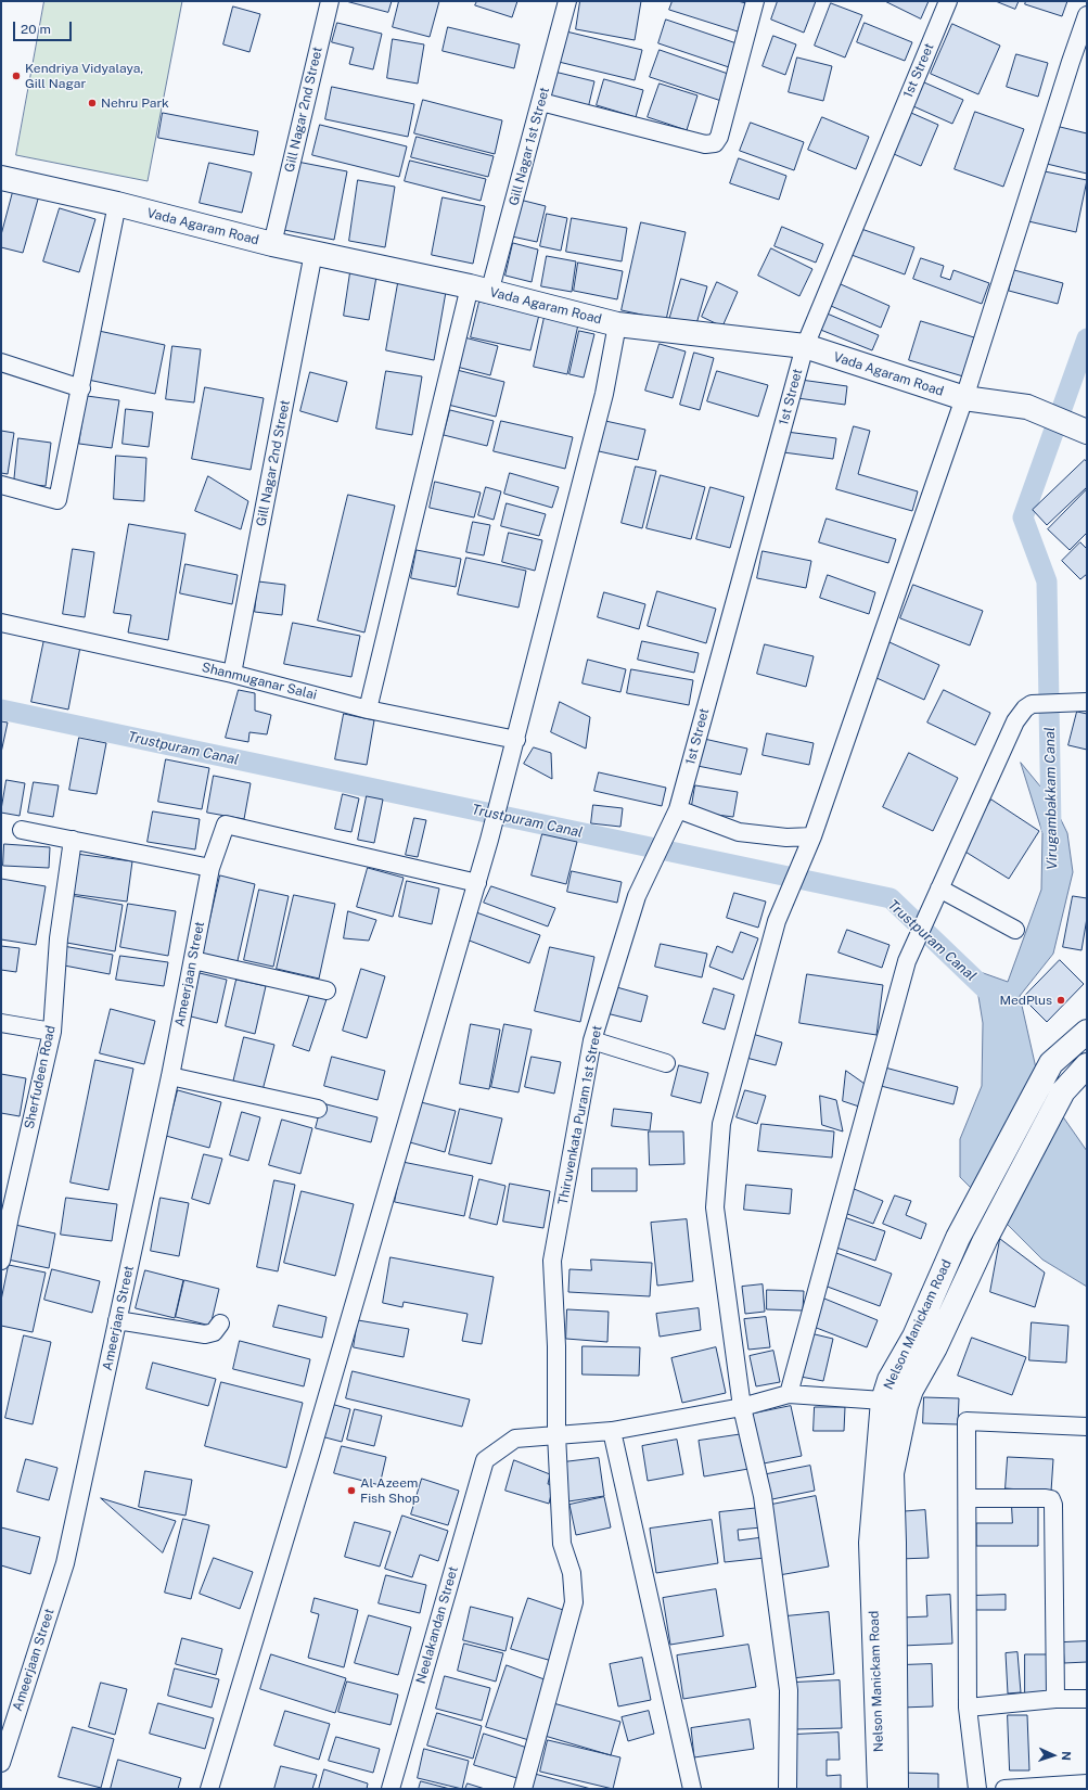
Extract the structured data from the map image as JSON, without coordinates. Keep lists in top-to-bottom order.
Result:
{
  "streets": {
    "main road": ["Vada Agaram Road", "Nelson Manickam Road"],
    "street": [
      "1st Street",
      "Gill Nagar 2nd Street",
      "Gill Nagar 1st Street",
      "Shanmuganar Salai",
      "Ameerjaan Street",
      "Sherfudeen Road",
      "Thiruvenkata Puram 1st Street",
      "Neelakandan Street"
    ]
  },
  "crossings": [
    ["1st Street", "Vada Agaram Road"],
    ["1st Street", "Thiruvenkata Puram 1st Street"],
    ["Gill Nagar 2nd Street", "Vada Agaram Road"],
    ["Gill Nagar 2nd Street", "Shanmuganar Salai"],
    ["Gill Nagar 1st Street", "Vada Agaram Road"],
    ["Gill Nagar 1st Street", "Shanmuganar Salai"],
    ["Thiruvenkata Puram 1st Street", "Neelakandan Street"]
  ],
  "water": ["Trustpuram Canal", "Virugambakkam Canal"],
  "places": [
    "Kendriya Vidyalaya, Gill Nagar",
    "Nehru Park",
    "MedPlus",
    "Al Azeem Fish Shop"
  ],
  "scale_bar": "20 m",
  "north": "right"
}
